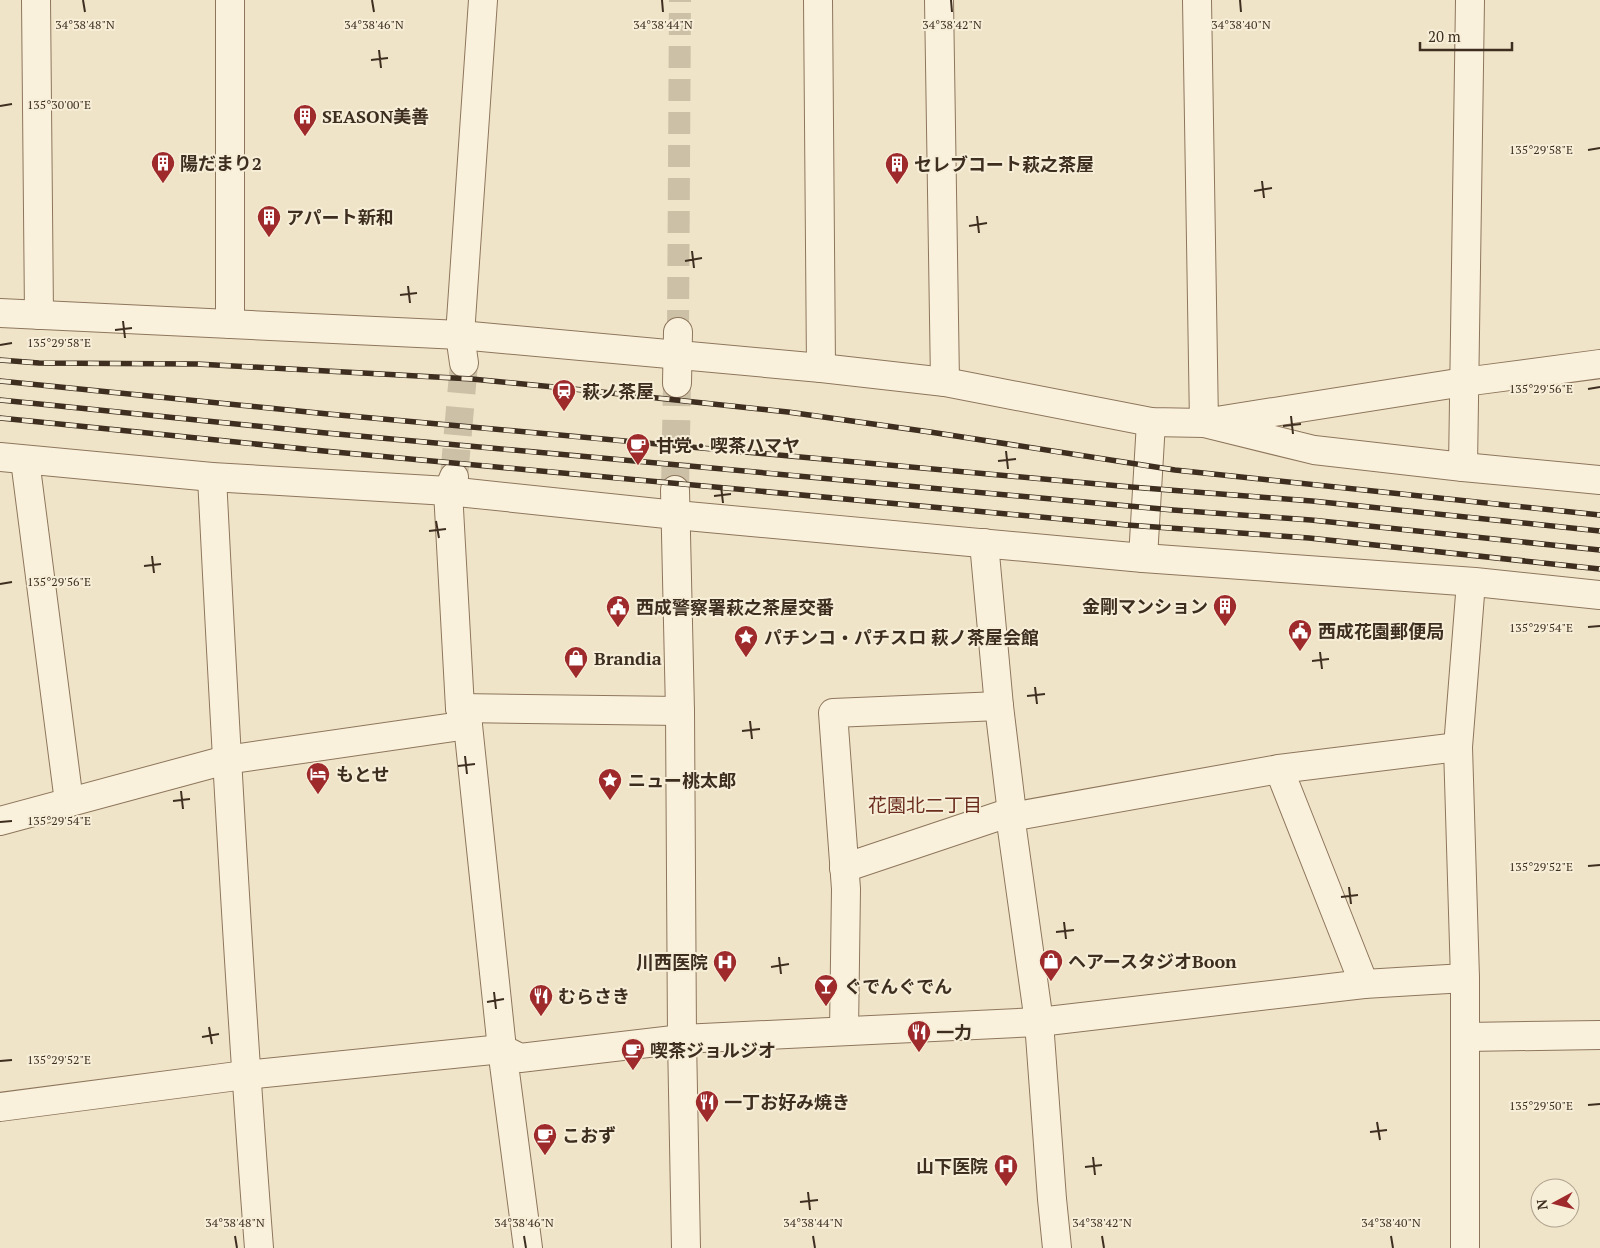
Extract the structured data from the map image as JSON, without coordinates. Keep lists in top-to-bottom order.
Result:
{
  "districts": ["花園北二丁目"],
  "places": {
    "building": [
      "SEASON美善",
      "陽だまり2",
      "セレブコート萩之茶屋",
      "アパート新和",
      "金剛マンション"
    ],
    "station": ["萩ノ茶屋"],
    "cafe": ["甘党・喫茶ハマヤ", "喫茶ジョルジオ", "こおず"],
    "public building": ["西成警察署萩之茶屋交番", "西成花園郵便局"],
    "place": ["パチンコ・パチスロ 萩ノ茶屋会館", "ニュー桃太郎"],
    "shop": ["Brandia", "ヘアースタジオBoon"],
    "hotel": ["もとせ"],
    "hospital": ["川西医院", "山下医院"],
    "bar": ["ぐでんぐでん"],
    "restaurant": ["むらさき", "一力", "一丁お好み焼き"]
  },
  "scale_bar": "20 m",
  "north": "left",
  "coordinates": [
    "34°38'48\"N",
    "34°38'46\"N",
    "34°38'44\"N",
    "34°38'42\"N",
    "34°38'40\"N",
    "135°30'00\"E",
    "135°29'58\"E",
    "135°29'56\"E",
    "135°29'54\"E",
    "135°29'52\"E",
    "135°29'50\"E"
  ]
}
